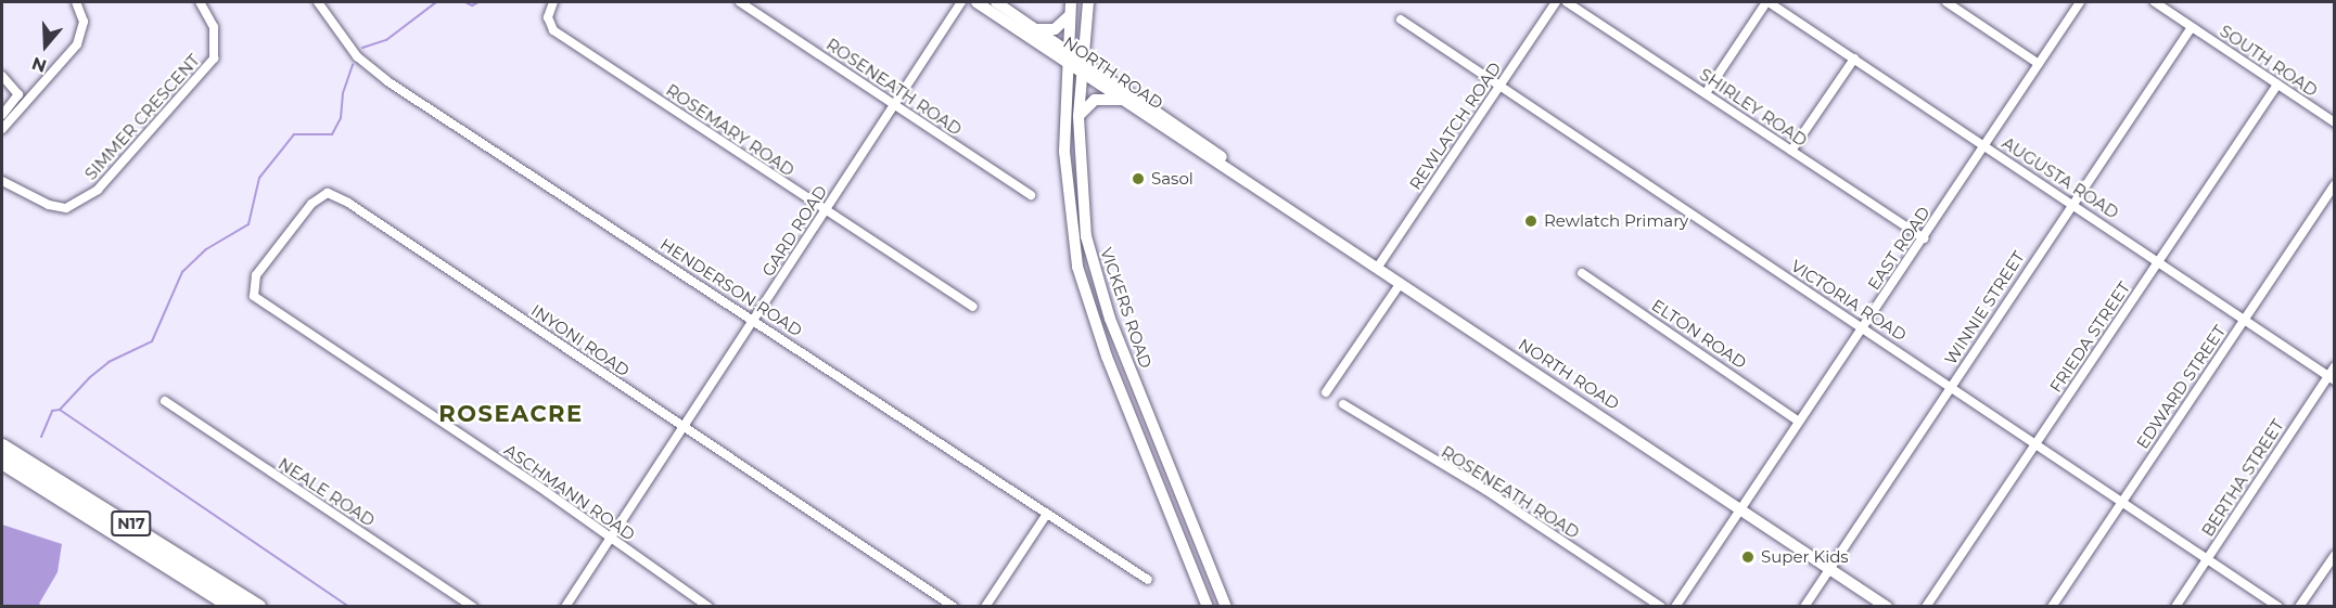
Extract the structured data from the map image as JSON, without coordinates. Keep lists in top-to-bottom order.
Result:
{
  "streets": {
    "highway": ["N17"],
    "street": [
      "SOUTH ROAD",
      "NORTH ROAD",
      "ROSENEATH ROAD",
      "SHIRLEY ROAD",
      "SIMMER CRESCENT",
      "REWLATCH ROAD",
      "ROSEMARY ROAD",
      "AUGUSTA ROAD",
      "GARD ROAD",
      "EAST ROAD",
      "HENDERSON ROAD",
      "VICTORIA ROAD",
      "VICKERS ROAD",
      "WINNIE STREET",
      "ELTON ROAD",
      "FRIEDA STREET",
      "INYONI ROAD",
      "EDWARD STREET",
      "BERTHA STREET",
      "NEALE ROAD",
      "ASCHMANN ROAD"
    ]
  },
  "crossings": [
    ["SOUTH ROAD", "WINNIE STREET"],
    ["SOUTH ROAD", "FRIEDA STREET"],
    ["NORTH ROAD", "REWLATCH ROAD"],
    ["NORTH ROAD", "EAST ROAD"],
    ["NORTH ROAD", "VICKERS ROAD"],
    ["NORTH ROAD", "WINNIE STREET"],
    ["ROSENEATH ROAD", "GARD ROAD"],
    ["SHIRLEY ROAD", "EAST ROAD"],
    ["REWLATCH ROAD", "VICTORIA ROAD"],
    ["ROSEMARY ROAD", "GARD ROAD"],
    ["AUGUSTA ROAD", "EAST ROAD"],
    ["AUGUSTA ROAD", "WINNIE STREET"],
    ["AUGUSTA ROAD", "FRIEDA STREET"],
    ["AUGUSTA ROAD", "EDWARD STREET"],
    ["AUGUSTA ROAD", "BERTHA STREET"],
    ["GARD ROAD", "HENDERSON ROAD"],
    ["GARD ROAD", "INYONI ROAD"],
    ["GARD ROAD", "ASCHMANN ROAD"],
    ["EAST ROAD", "VICTORIA ROAD"],
    ["EAST ROAD", "ELTON ROAD"],
    ["VICTORIA ROAD", "WINNIE STREET"],
    ["VICTORIA ROAD", "FRIEDA STREET"],
    ["VICTORIA ROAD", "EDWARD STREET"],
    ["VICTORIA ROAD", "BERTHA STREET"],
    ["INYONI ROAD", "ASCHMANN ROAD"]
  ],
  "districts": ["ROSEACRE"],
  "places": ["Sasol", "Rewlatch Primary", "Super Kids"],
  "north": "bottom"
}
